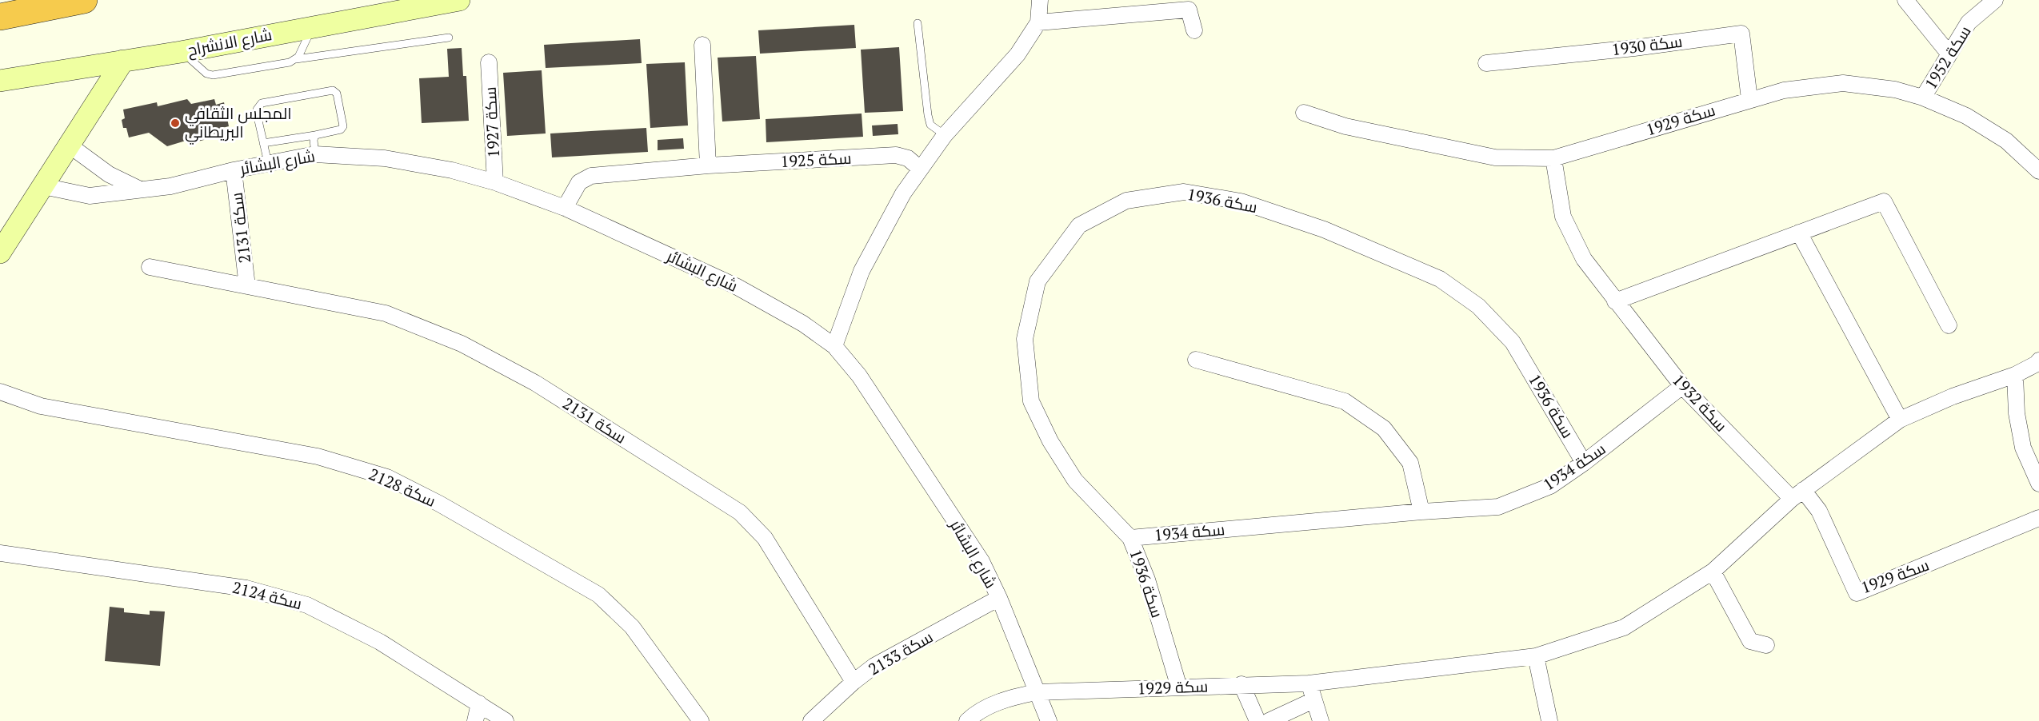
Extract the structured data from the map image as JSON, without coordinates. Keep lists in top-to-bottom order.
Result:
{
  "streets": {
    "street": [
      "شارع الانشراح",
      "سكة 1930",
      "سكة 1952",
      "سكة 1929",
      "سكة 1927",
      "سكة 1925",
      "شارع البشائر",
      "سكة 1936",
      "سكة 2131",
      "سكة 1932",
      "سكة 1934",
      "سكة 2128",
      "سكة 2124",
      "سكة 2133"
    ]
  },
  "crossings": [
    ["سكة 1930", "سكة 1929"],
    ["سكة 1952", "سكة 1929"],
    ["سكة 1929", "شارع البشائر"],
    ["سكة 1929", "سكة 1936"],
    ["سكة 1929", "سكة 1932"],
    ["سكة 1927", "شارع البشائر"],
    ["سكة 1925", "شارع البشائر"],
    ["شارع البشائر", "سكة 2131"],
    ["شارع البشائر", "سكة 2133"],
    ["سكة 1936", "سكة 1934"],
    ["سكة 2131", "سكة 2133"],
    ["سكة 1932", "سكة 1934"]
  ],
  "places": ["المجلس الثقافي البريطاني"]
}
